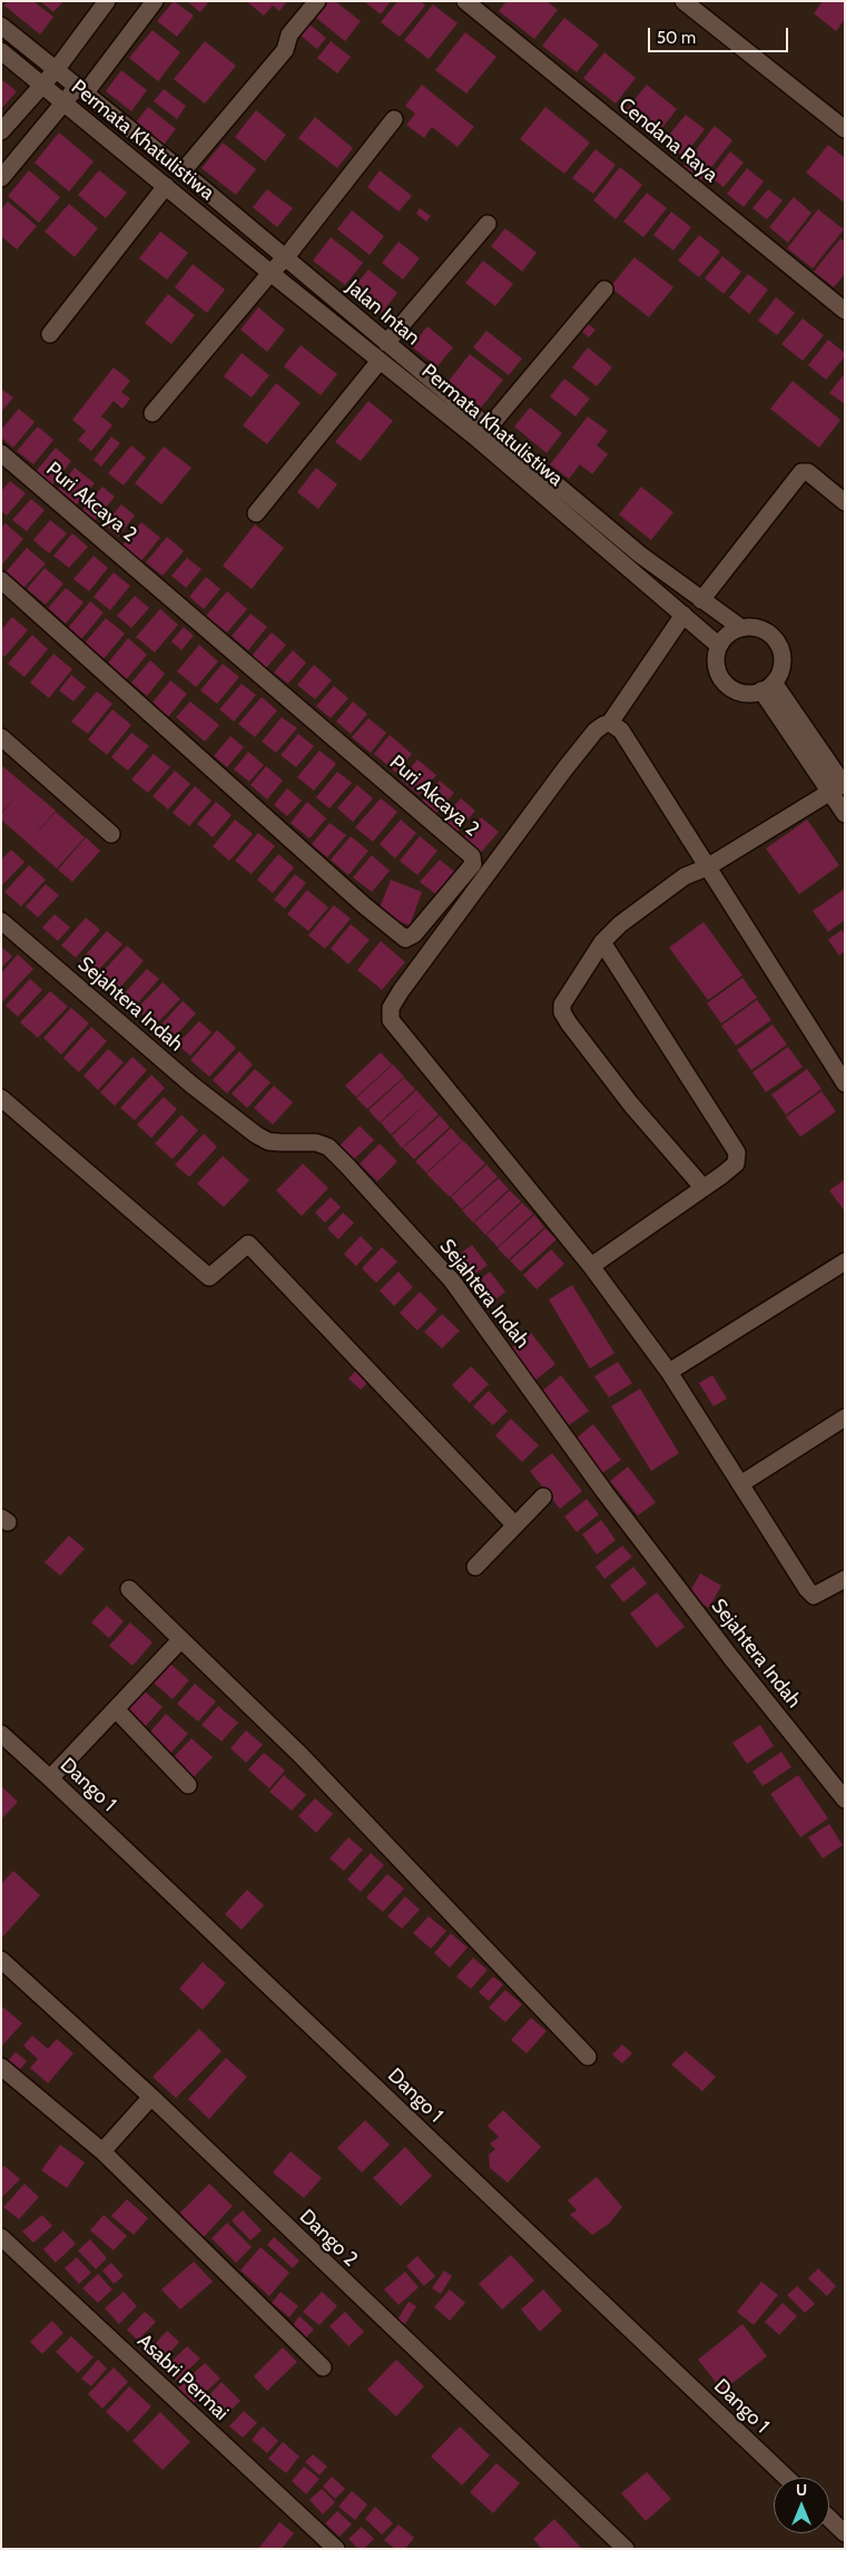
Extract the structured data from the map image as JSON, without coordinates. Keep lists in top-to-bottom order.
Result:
{
  "streets": {
    "street": [
      "Permata Khatulistiwa",
      "Cendana Raya",
      "Jalan Intan",
      "Puri Akcaya 2",
      "Sejahtera Indah",
      "Dango 1",
      "Dango 2",
      "Asabri Permai"
    ]
  },
  "crossings": [
    ["Permata Khatulistiwa", "Jalan Intan"]
  ],
  "scale_bar": "50 m",
  "north": "top"
}
